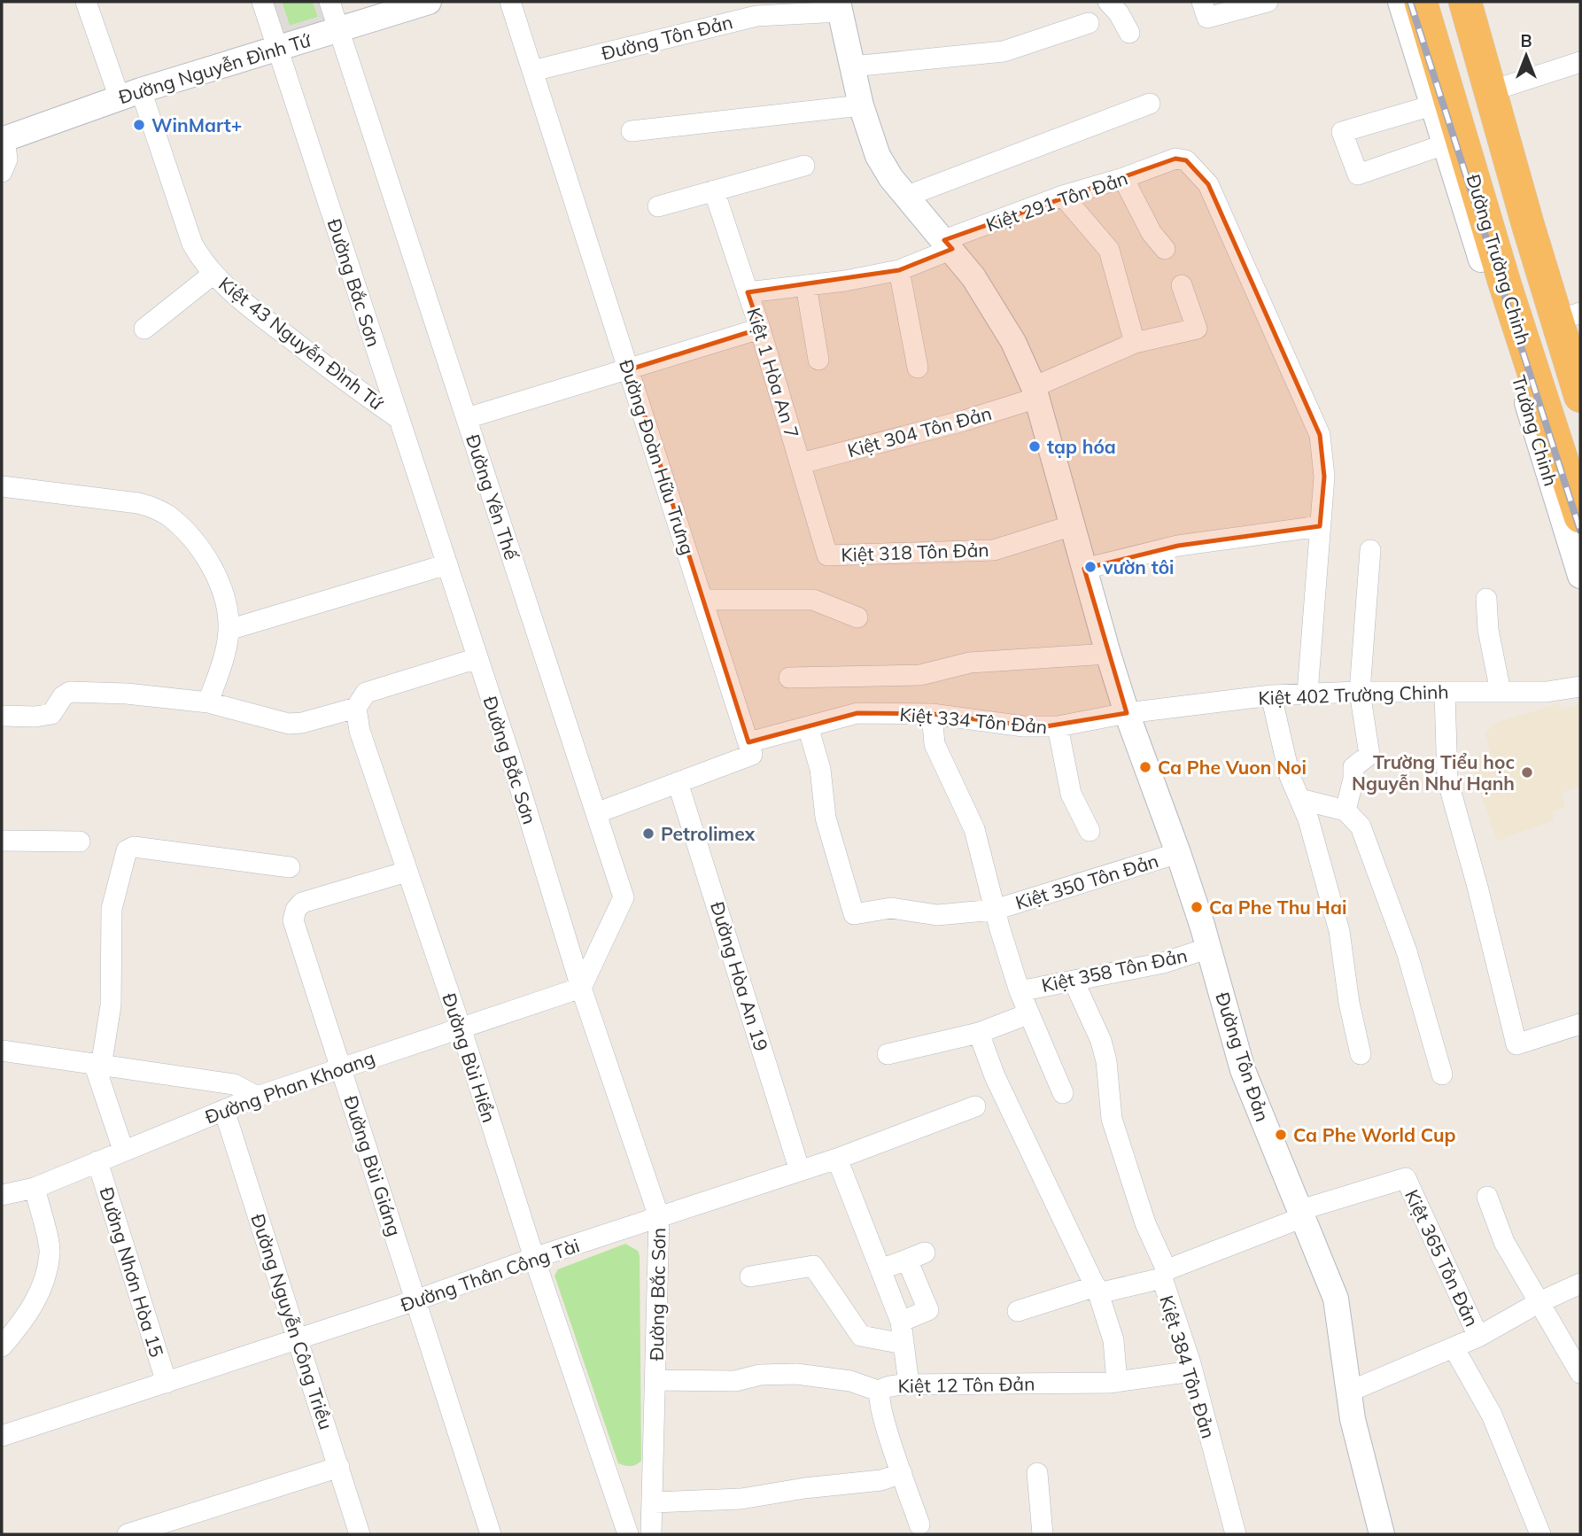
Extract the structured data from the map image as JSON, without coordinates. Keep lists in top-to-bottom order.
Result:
{
  "streets": {
    "highway": ["Đường Trường Chinh"],
    "street": [
      "Đường Tôn Đản",
      "Đường Nguyễn Đình Tứ",
      "Kiệt 291 Tôn Đản",
      "Đường Bắc Sơn",
      "Kiệt 43 Nguyễn Đình Tứ",
      "Kiệt 1 Hòa An 7",
      "Trường Chinh",
      "Kiệt 304 Tôn Đản",
      "Đường Đoàn Hữu Trưng",
      "Đường Yên Thế",
      "Kiệt 318 Tôn Đản",
      "Kiệt 402 Trường Chinh",
      "Kiệt 334 Tôn Đản",
      "Kiệt 350 Tôn Đản",
      "Kiệt 358 Tôn Đản",
      "Đường Hòa An 19",
      "Đường Bùi Hiển",
      "Đường Phan Khoang",
      "Đường Bùi Giáng",
      "Kiệt 365 Tôn Đản",
      "Đường Nhơn Hòa 15",
      "Đường Thân Công Tài",
      "Đường Nguyễn Công Triều",
      "Kiệt 384 Tôn Đản",
      "Kiệt 12 Tôn Đản"
    ]
  },
  "crossings": [
    ["Đường Tôn Đản", "Kiệt 291 Tôn Đản"],
    ["Đường Tôn Đản", "Kiệt 304 Tôn Đản"],
    ["Đường Tôn Đản", "Đường Đoàn Hữu Trưng"],
    ["Đường Tôn Đản", "Kiệt 318 Tôn Đản"],
    ["Đường Tôn Đản", "Kiệt 402 Trường Chinh"],
    ["Đường Tôn Đản", "Kiệt 334 Tôn Đản"],
    ["Đường Tôn Đản", "Kiệt 350 Tôn Đản"],
    ["Đường Tôn Đản", "Kiệt 358 Tôn Đản"],
    ["Đường Tôn Đản", "Kiệt 365 Tôn Đản"],
    ["Đường Tôn Đản", "Kiệt 384 Tôn Đản"],
    ["Đường Nguyễn Đình Tứ", "Đường Bắc Sơn"],
    ["Đường Nguyễn Đình Tứ", "Kiệt 43 Nguyễn Đình Tứ"],
    ["Đường Nguyễn Đình Tứ", "Đường Yên Thế"],
    ["Kiệt 291 Tôn Đản", "Kiệt 1 Hòa An 7"],
    ["Đường Bắc Sơn", "Kiệt 43 Nguyễn Đình Tứ"],
    ["Đường Bắc Sơn", "Đường Yên Thế"],
    ["Đường Bắc Sơn", "Đường Phan Khoang"],
    ["Đường Bắc Sơn", "Đường Thân Công Tài"],
    ["Kiệt 1 Hòa An 7", "Kiệt 304 Tôn Đản"],
    ["Kiệt 1 Hòa An 7", "Kiệt 318 Tôn Đản"],
    ["Đường Đoàn Hữu Trưng", "Kiệt 334 Tôn Đản"],
    ["Đường Yên Thế", "Đường Phan Khoang"],
    ["Kiệt 402 Trường Chinh", "Kiệt 334 Tôn Đản"],
    ["Đường Hòa An 19", "Đường Thân Công Tài"],
    ["Đường Bùi Hiển", "Đường Phan Khoang"],
    ["Đường Bùi Hiển", "Đường Bùi Giáng"],
    ["Đường Bùi Hiển", "Đường Thân Công Tài"],
    ["Đường Phan Khoang", "Đường Bùi Giáng"],
    ["Đường Phan Khoang", "Đường Nhơn Hòa 15"],
    ["Đường Phan Khoang", "Đường Nguyễn Công Triều"],
    ["Đường Bùi Giáng", "Đường Thân Công Tài"],
    ["Kiệt 365 Tôn Đản", "Kiệt 384 Tôn Đản"],
    ["Đường Nhơn Hòa 15", "Đường Thân Công Tài"],
    ["Đường Thân Công Tài", "Đường Nguyễn Công Triều"],
    ["Kiệt 384 Tôn Đản", "Kiệt 12 Tôn Đản"]
  ],
  "places": [
    "WinMart+",
    "tạp hóa",
    "vườn tôi",
    "Ca Phe Vuon Noi",
    "Trường Tiểu học Nguyễn Như Hạnh",
    "Petrolimex",
    "Ca Phe Thu Hai",
    "Ca Phe World Cup"
  ],
  "north": "top"
}
